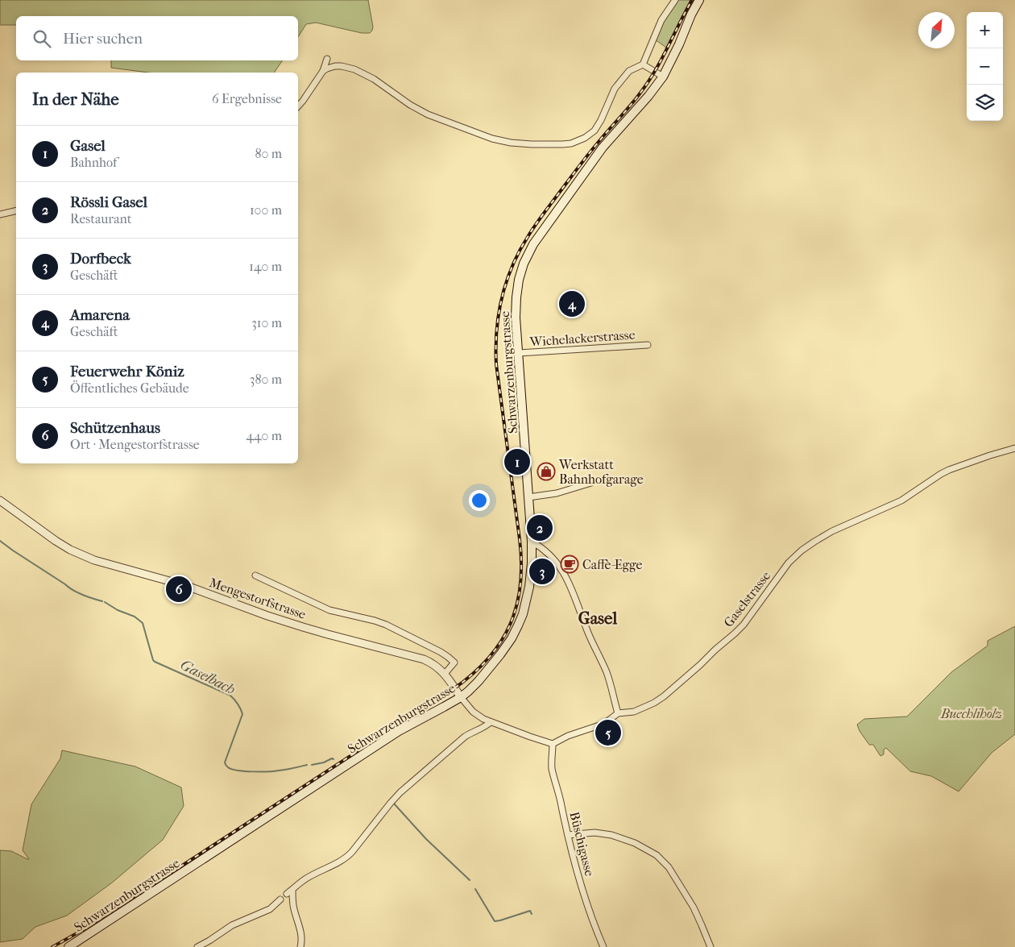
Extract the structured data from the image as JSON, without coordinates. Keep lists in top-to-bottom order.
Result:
{
  "streets": {
    "main road": ["Schwarzenburgstrasse"],
    "street": [
      "Wichelackerstrasse",
      "Mengestorfstrasse",
      "Gaselstrasse",
      "Büschigasse"
    ]
  },
  "crossings": [
    ["Wichelackerstrasse", "Schwarzenburgstrasse"],
    ["Schwarzenburgstrasse", "Mengestorfstrasse"],
    ["Gaselstrasse", "Büschigasse"]
  ],
  "districts": ["Gasel"],
  "water": ["Gaselbach"],
  "parks": ["Buechliholz"],
  "places": {
    "shop": ["Werkstatt Bahnhofgarage"],
    "cafe": ["Caffè-Egge"]
  },
  "north": "top right",
  "page": {
    "map_buttons": ["+", "−"],
    "search": "Hier suchen",
    "heading": ["In der Nähe", "6 Ergebnisse"],
    "list": [
      {
        "mark": "1",
        "name": "Gasel",
        "note": "Bahnhof",
        "value": "80 m"
      },
      {
        "mark": "2",
        "name": "Rössli Gasel",
        "note": "Restaurant",
        "value": "100 m"
      },
      {
        "mark": "3",
        "name": "Dorfbeck",
        "note": "Geschäft",
        "value": "140 m"
      },
      {
        "mark": "4",
        "name": "Amarena",
        "note": "Geschäft",
        "value": "310 m"
      },
      {
        "mark": "5",
        "name": "Feuerwehr Köniz",
        "note": "Öffentliches Gebäude",
        "value": "380 m"
      },
      {
        "mark": "6",
        "name": "Schützenhaus",
        "note": "Ort · Mengestorfstrasse",
        "value": "440 m"
      }
    ],
    "pins": [
      "4",
      "1",
      "2",
      "3",
      "6",
      "5"
    ]
  }
}
